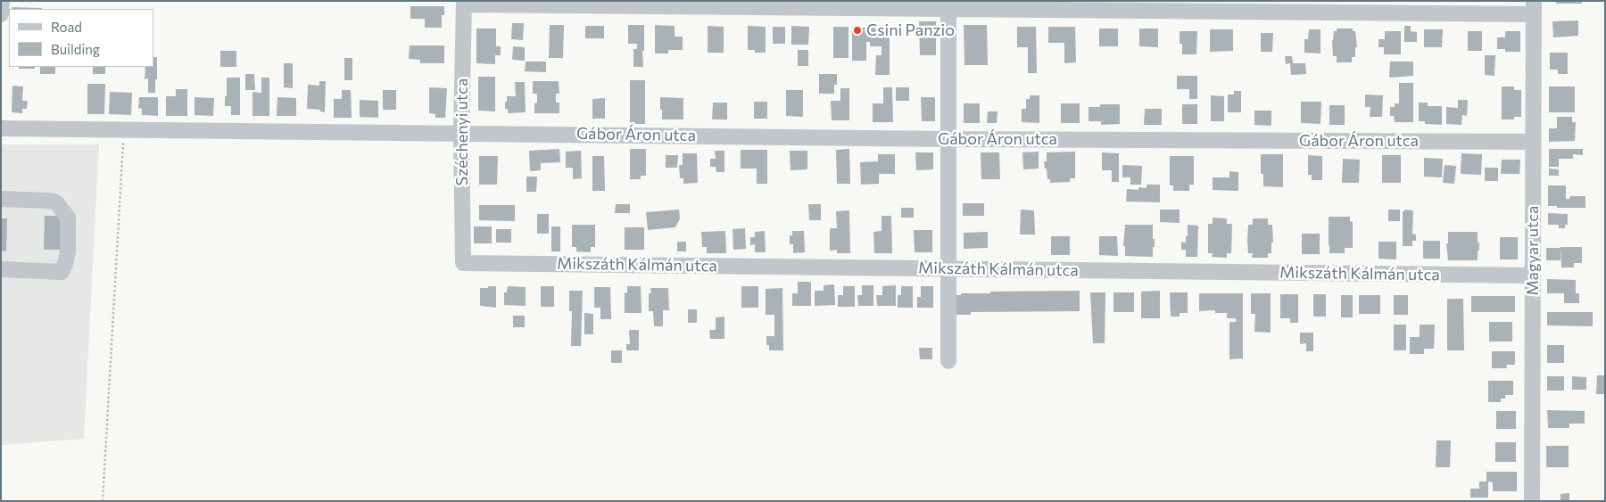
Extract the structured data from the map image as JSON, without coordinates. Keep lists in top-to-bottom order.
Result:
{
  "streets": {
    "street": [
      "Széchenyi utca",
      "Gábor Áron utca",
      "Magyar utca",
      "Mikszáth Kálmán utca"
    ]
  },
  "crossings": [
    ["Széchenyi utca", "Gábor Áron utca"],
    ["Széchenyi utca", "Mikszáth Kálmán utca"],
    ["Gábor Áron utca", "Magyar utca"],
    ["Magyar utca", "Mikszáth Kálmán utca"]
  ],
  "places": ["Csini Panzio"],
  "legend": ["Road", "Building"]
}
